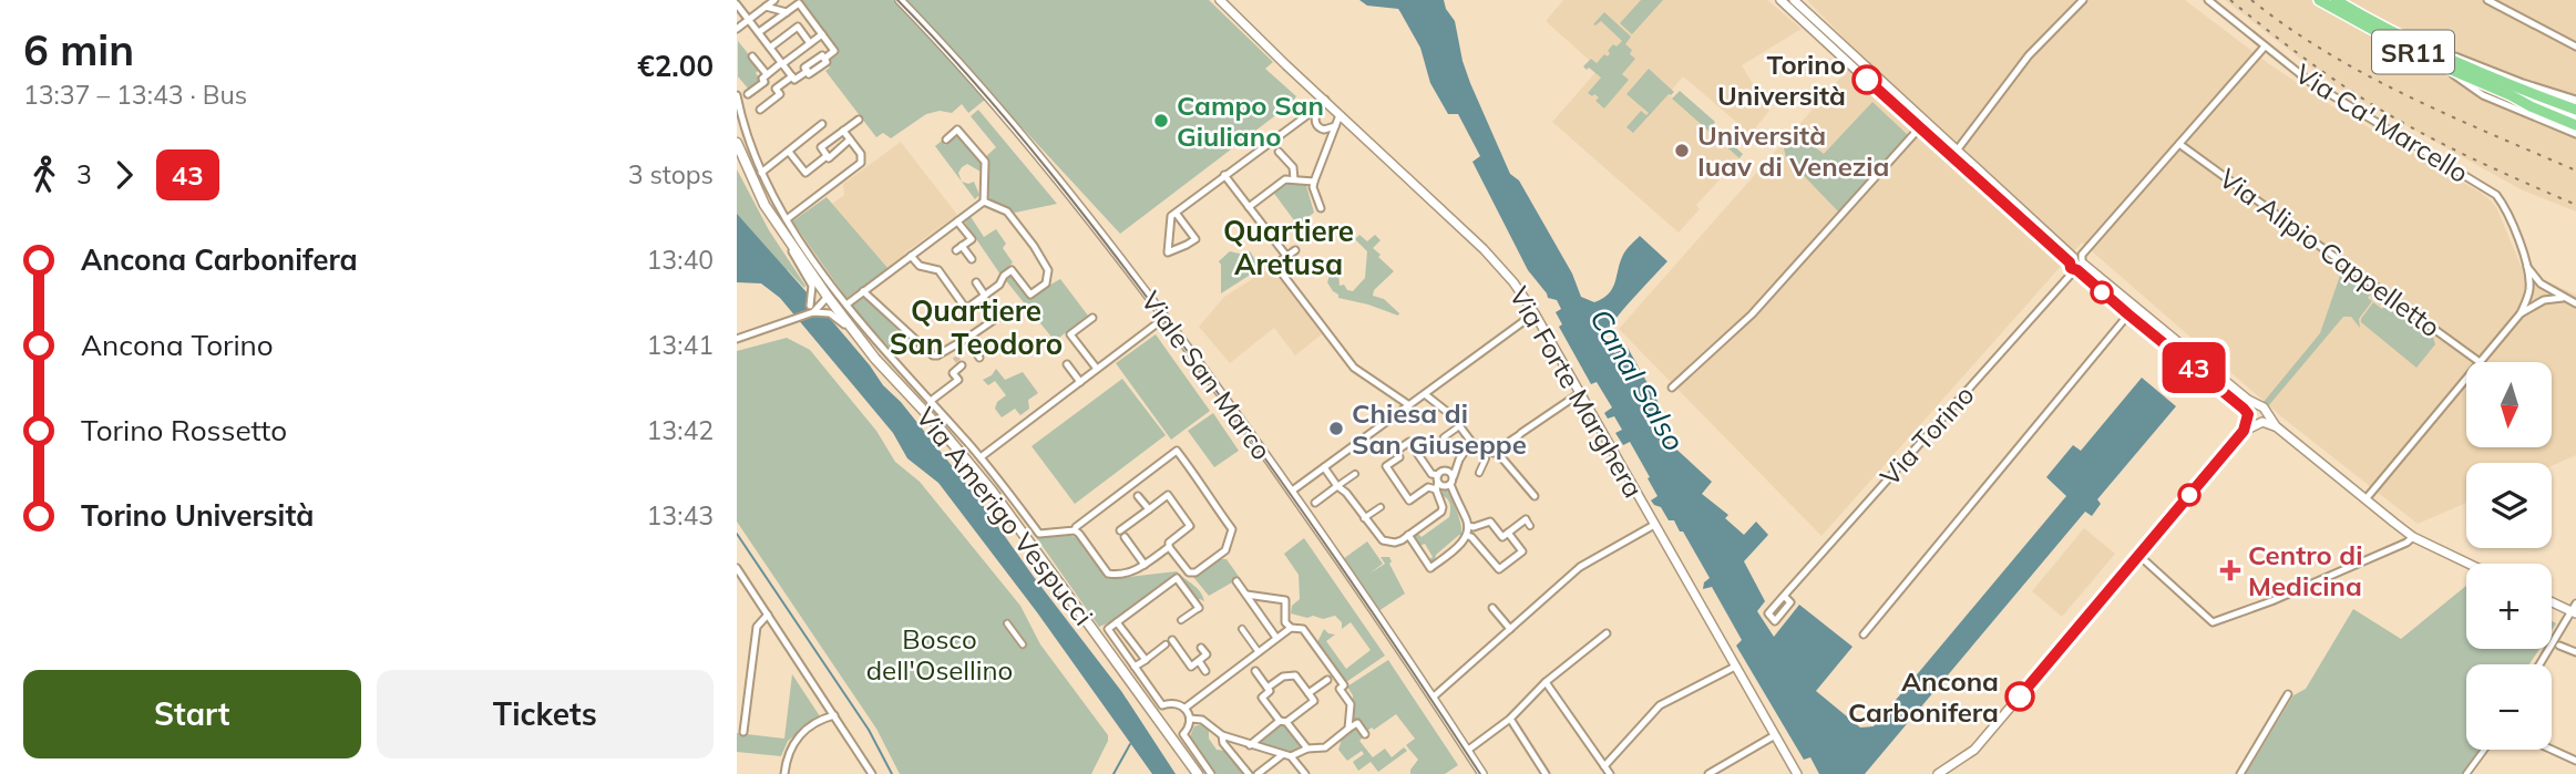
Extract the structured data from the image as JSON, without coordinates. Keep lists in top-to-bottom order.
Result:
{
  "streets": {
    "highway": ["SR11"],
    "main road": ["Via Amerigo Vespucci"],
    "street": [
      "Via Ca' Marcello",
      "Via Alipio Cappelletto",
      "Viale San Marco",
      "Via Forte Marghera",
      "Via Torino"
    ]
  },
  "crossings": [
    ["Via Ca' Marcello", "Via Torino"],
    ["Via Alipio Cappelletto", "Via Torino"]
  ],
  "districts": ["Quartiere Aretusa", "Quartiere San Teodoro"],
  "water": ["Canal Salso"],
  "parks": ["Bosco dell'Osellino"],
  "places": {
    "other": [
      "Torino Università",
      "Campo San Giuliano",
      "Università Iuav di Venezia",
      "Chiesa di San Giuseppe",
      "Ancona Carbonifera"
    ],
    "health": ["Centro di Medicina"]
  },
  "lines": ["bus line 43"],
  "north": "bottom",
  "page": {
    "heading": ["6 min", "13:37 – 13:43 · Bus", "€2.00"],
    "on_map": "43",
    "legs": ["3", "43", "3 stops"],
    "list": [
      {
        "name": "Ancona Carbonifera",
        "value": "13:40"
      },
      {
        "name": "Ancona Torino",
        "value": "13:41"
      },
      {
        "name": "Torino Rossetto",
        "value": "13:42"
      },
      {
        "name": "Torino Università",
        "value": "13:43"
      }
    ],
    "map_buttons": ["+", "−"],
    "buttons": ["Start", "Tickets"]
  }
}
